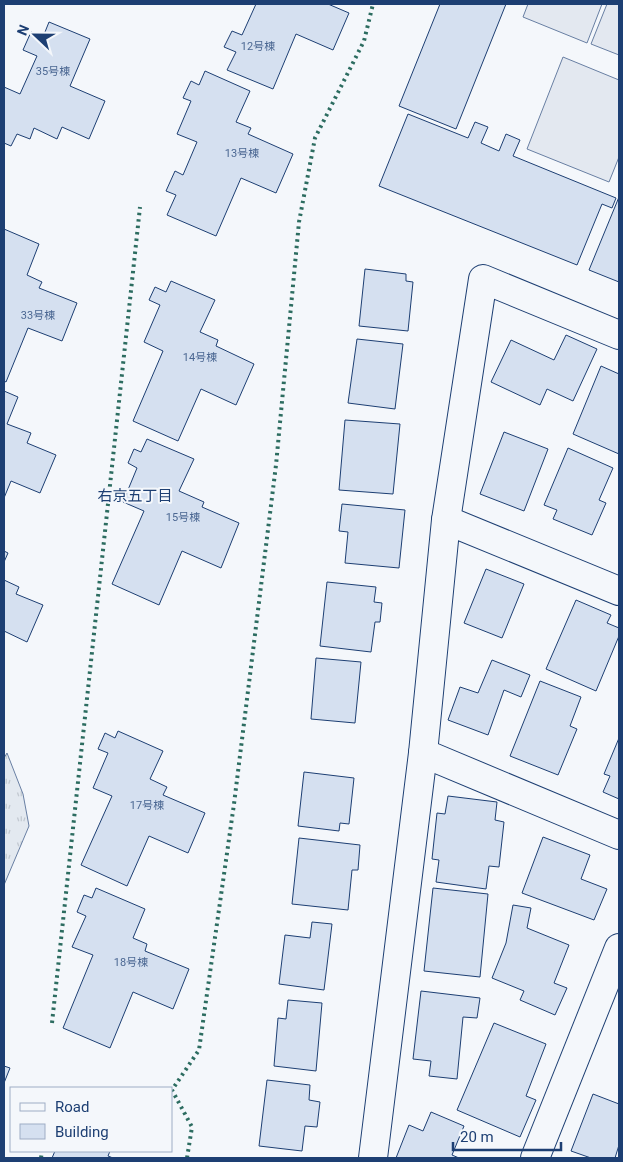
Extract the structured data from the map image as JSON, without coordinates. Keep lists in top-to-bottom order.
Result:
{
  "districts": ["右京五丁目"],
  "house_numbers": [
    "12号棟",
    "35号棟",
    "13号棟",
    "33号棟",
    "14号棟",
    "15号棟",
    "17号棟",
    "18号棟"
  ],
  "legend": ["Road", "Building"],
  "scale_bar": "20 m",
  "north": "left"
}
